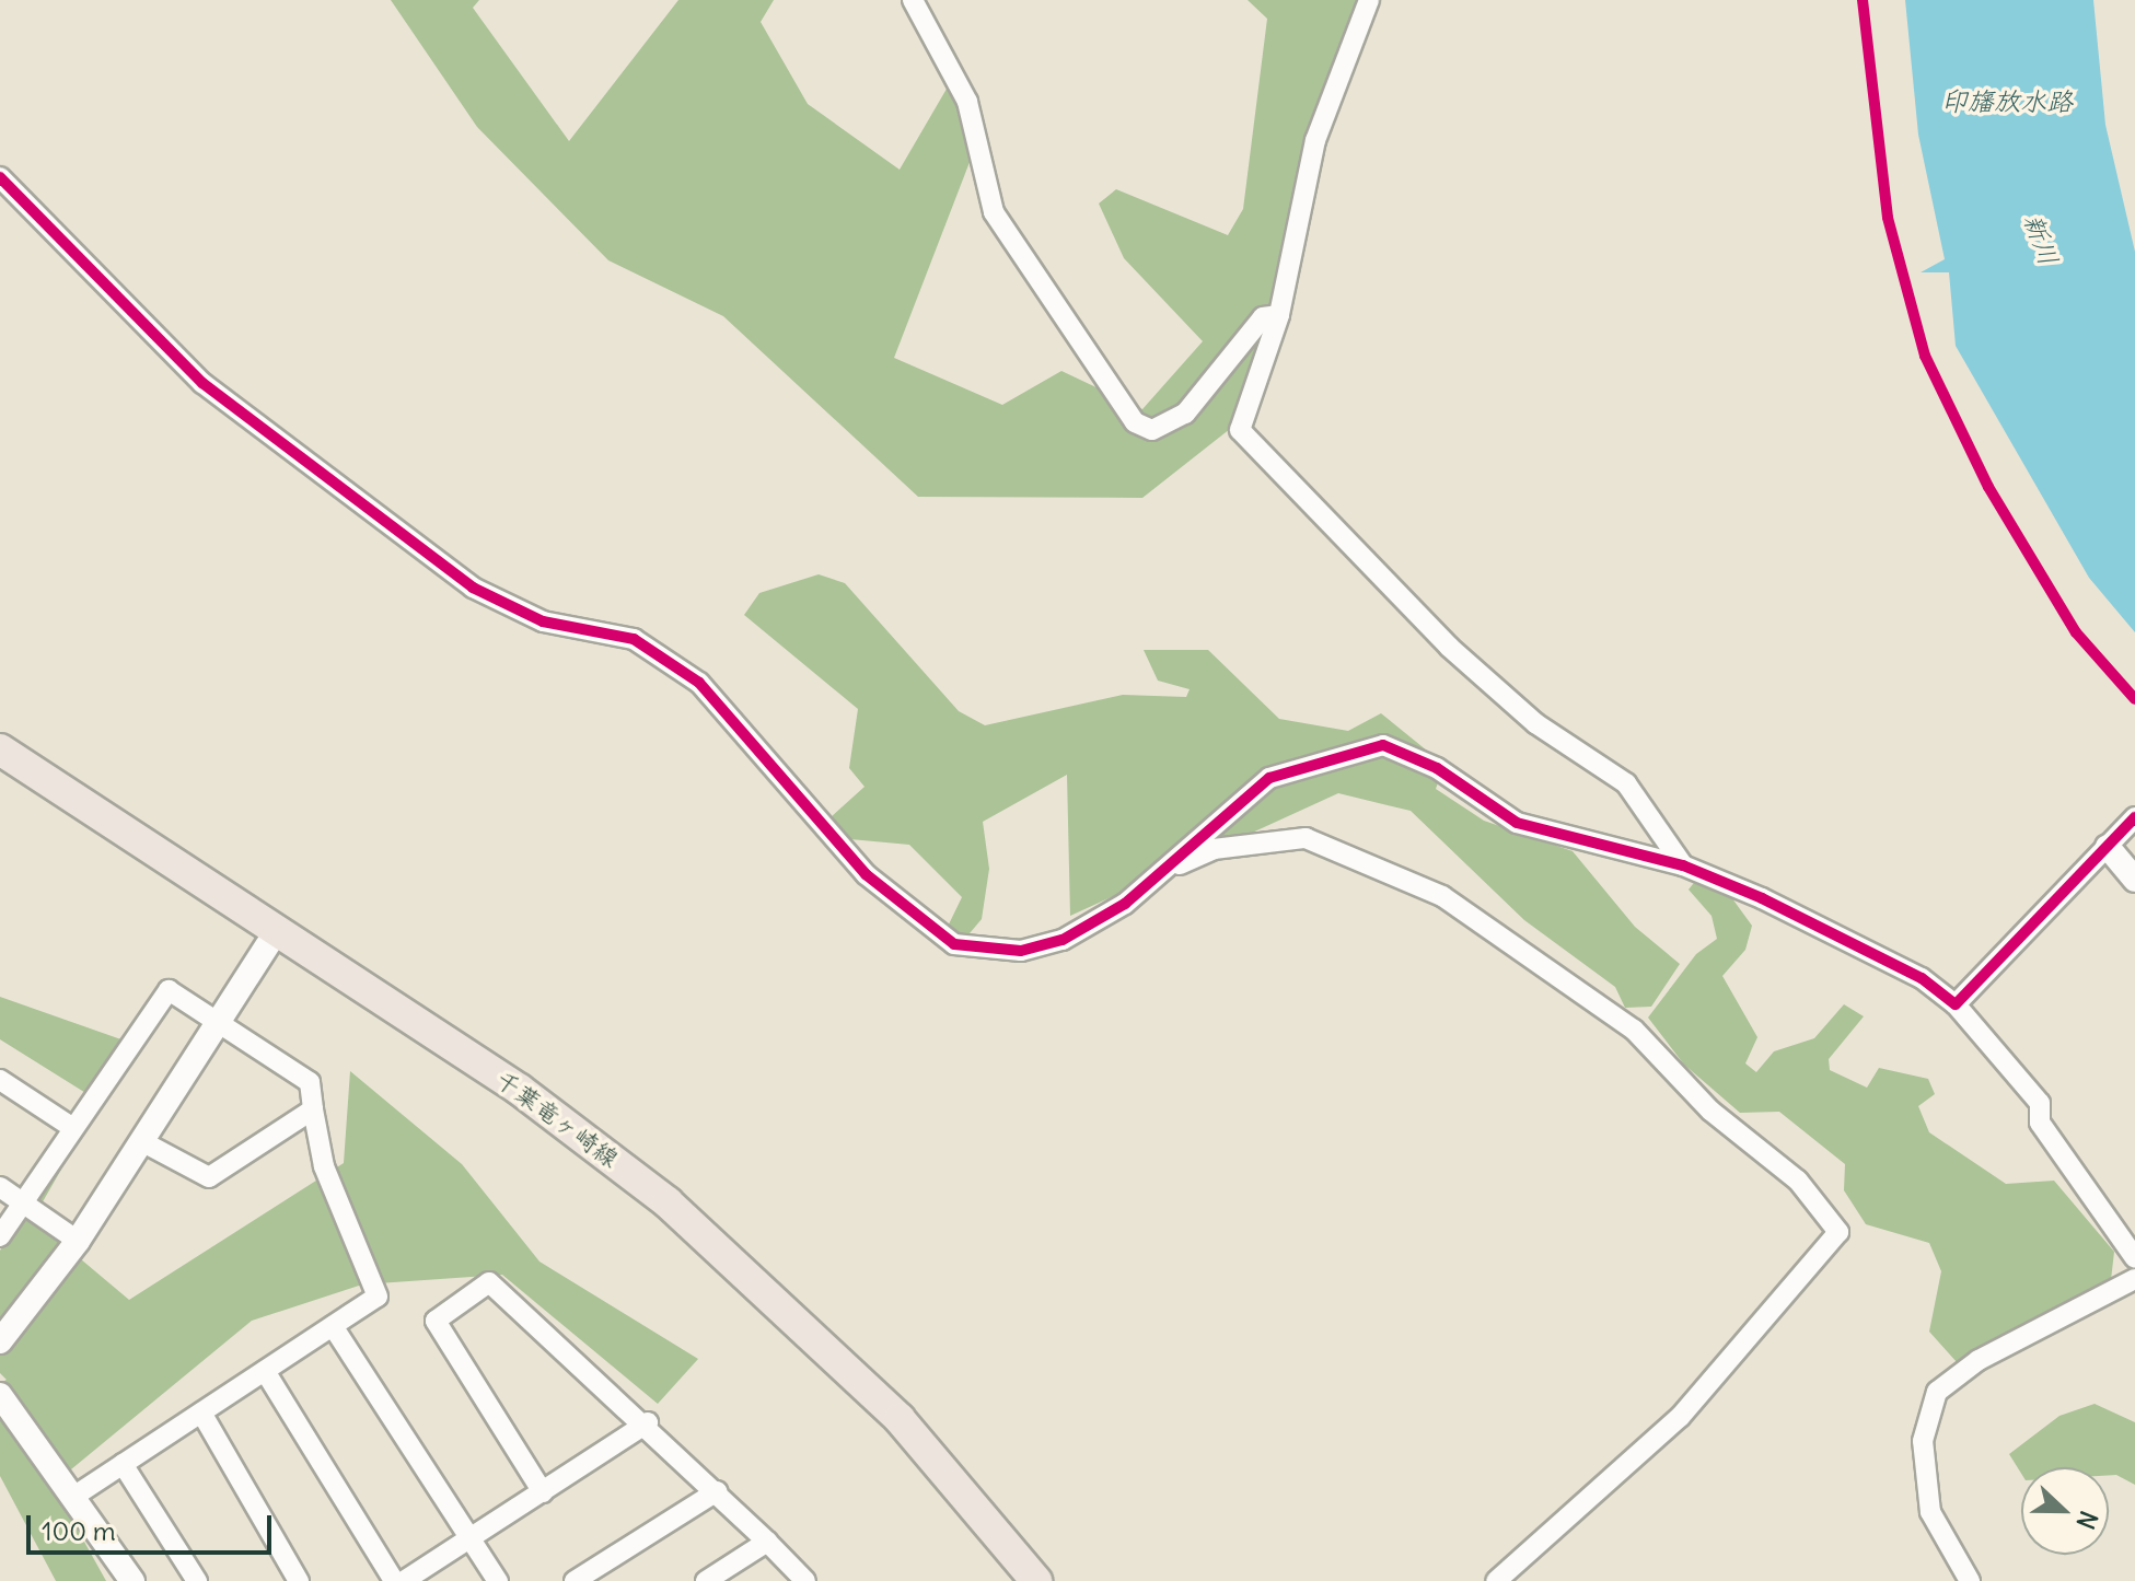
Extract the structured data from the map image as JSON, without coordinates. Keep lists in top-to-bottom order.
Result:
{
  "streets": {
    "main road": ["千葉竜ヶ崎線"]
  },
  "water": ["印旛放水路", "新川"],
  "scale_bar": "100 m",
  "north": "right"
}
